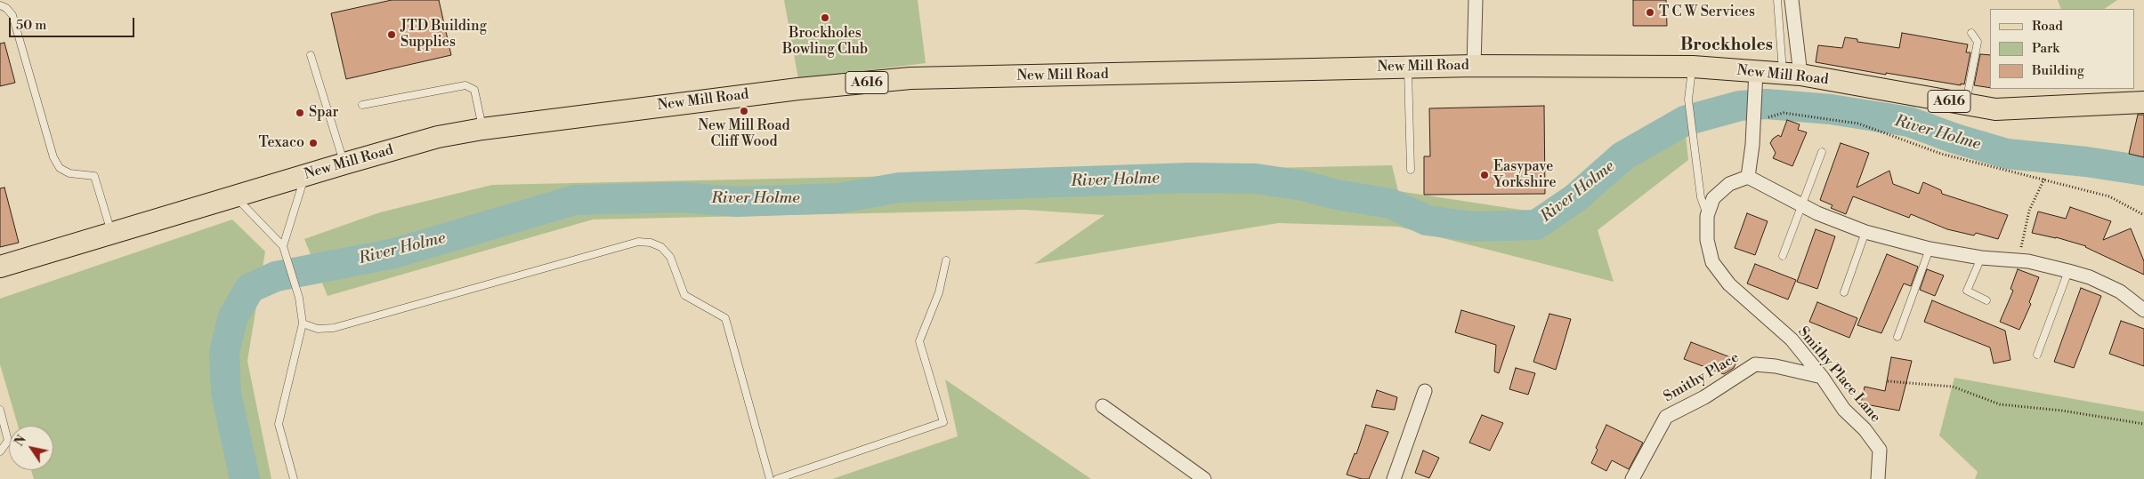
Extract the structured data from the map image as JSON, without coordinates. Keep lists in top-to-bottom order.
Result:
{
  "streets": {
    "main road": ["New Mill Road", "A616"],
    "street": ["Smithy Place Lane", "Smithy Place"]
  },
  "crossings": [
    ["Smithy Place Lane", "Smithy Place"]
  ],
  "districts": ["Brockholes"],
  "water": ["River Holme"],
  "places": [
    "T C W Services",
    "Brockholes Bowling Club",
    "JTD Building Supplies",
    "New Mill Road Cliff Wood",
    "Spar",
    "Texaco",
    "Easypave Yorkshire"
  ],
  "legend": ["Road", "Park", "Building"],
  "scale_bar": "50 m",
  "north": "top left"
}
